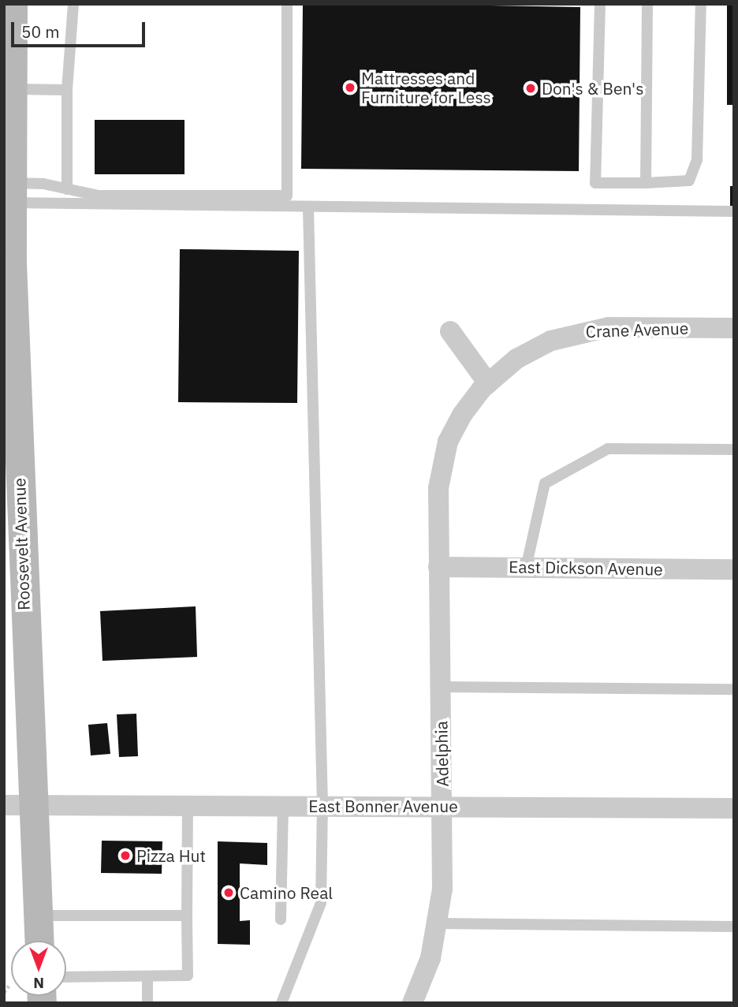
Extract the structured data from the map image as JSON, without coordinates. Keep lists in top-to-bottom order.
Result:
{
  "streets": {
    "main road": ["Roosevelt Avenue"],
    "street": [
      "Crane Avenue",
      "East Dickson Avenue",
      "Adelphia",
      "East Bonner Avenue"
    ]
  },
  "crossings": [
    ["Crane Avenue", "East Dickson Avenue"],
    ["Crane Avenue", "Adelphia"],
    ["Roosevelt Avenue", "East Bonner Avenue"],
    ["East Dickson Avenue", "Adelphia"],
    ["Adelphia", "East Bonner Avenue"]
  ],
  "places": [
    "Mattresses and Furniture for Less",
    "Don's & Ben's",
    "Pizza Hut",
    "Camino Real"
  ],
  "scale_bar": "50 m",
  "north": "bottom"
}
